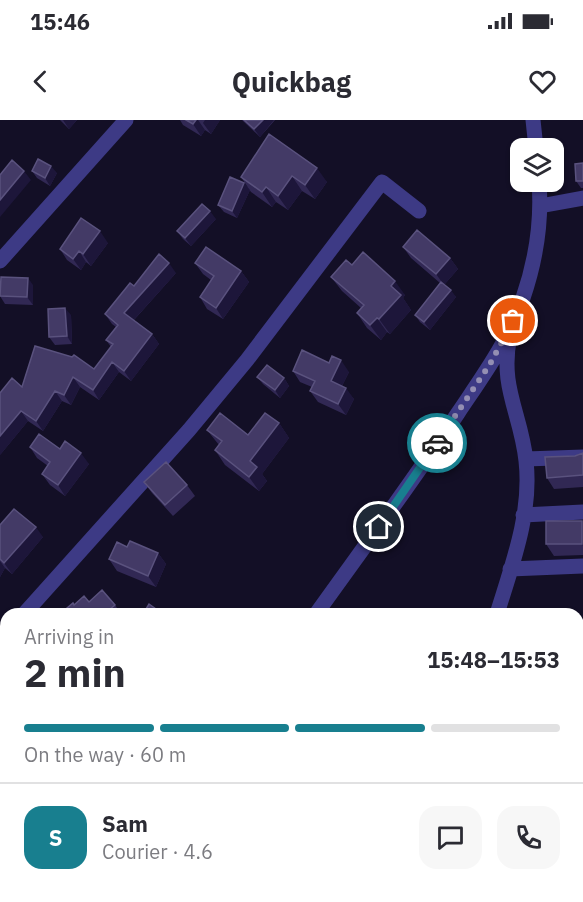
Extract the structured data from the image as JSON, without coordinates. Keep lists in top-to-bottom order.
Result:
{
  "page": {
    "status": "15:46",
    "header": "Quickbag",
    "heading": ["2 min", "Arriving in", "15:48–15:53"],
    "panel": ["Sam", "Courier · 4.6"],
    "bar": "On the way · 60 m",
    "round": "S"
  }
}
